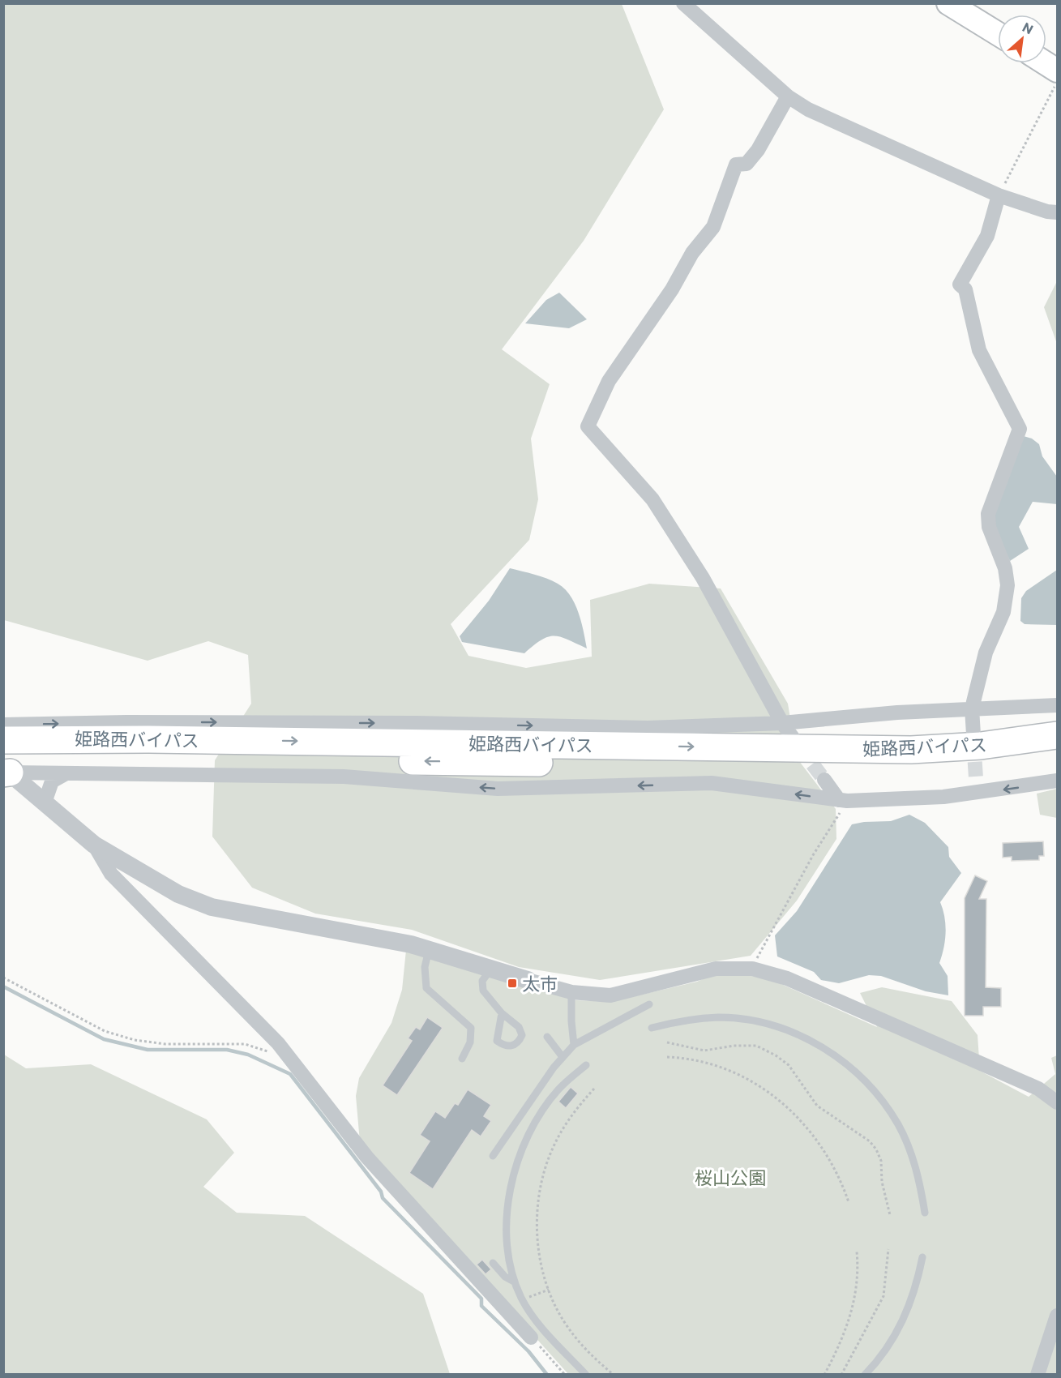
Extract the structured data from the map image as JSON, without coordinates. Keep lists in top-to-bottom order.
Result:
{
  "streets": {
    "highway": ["姫路西バイパス"]
  },
  "parks": ["桜山公園"],
  "places": {
    "transit": ["太市"]
  },
  "north": "top right"
}
